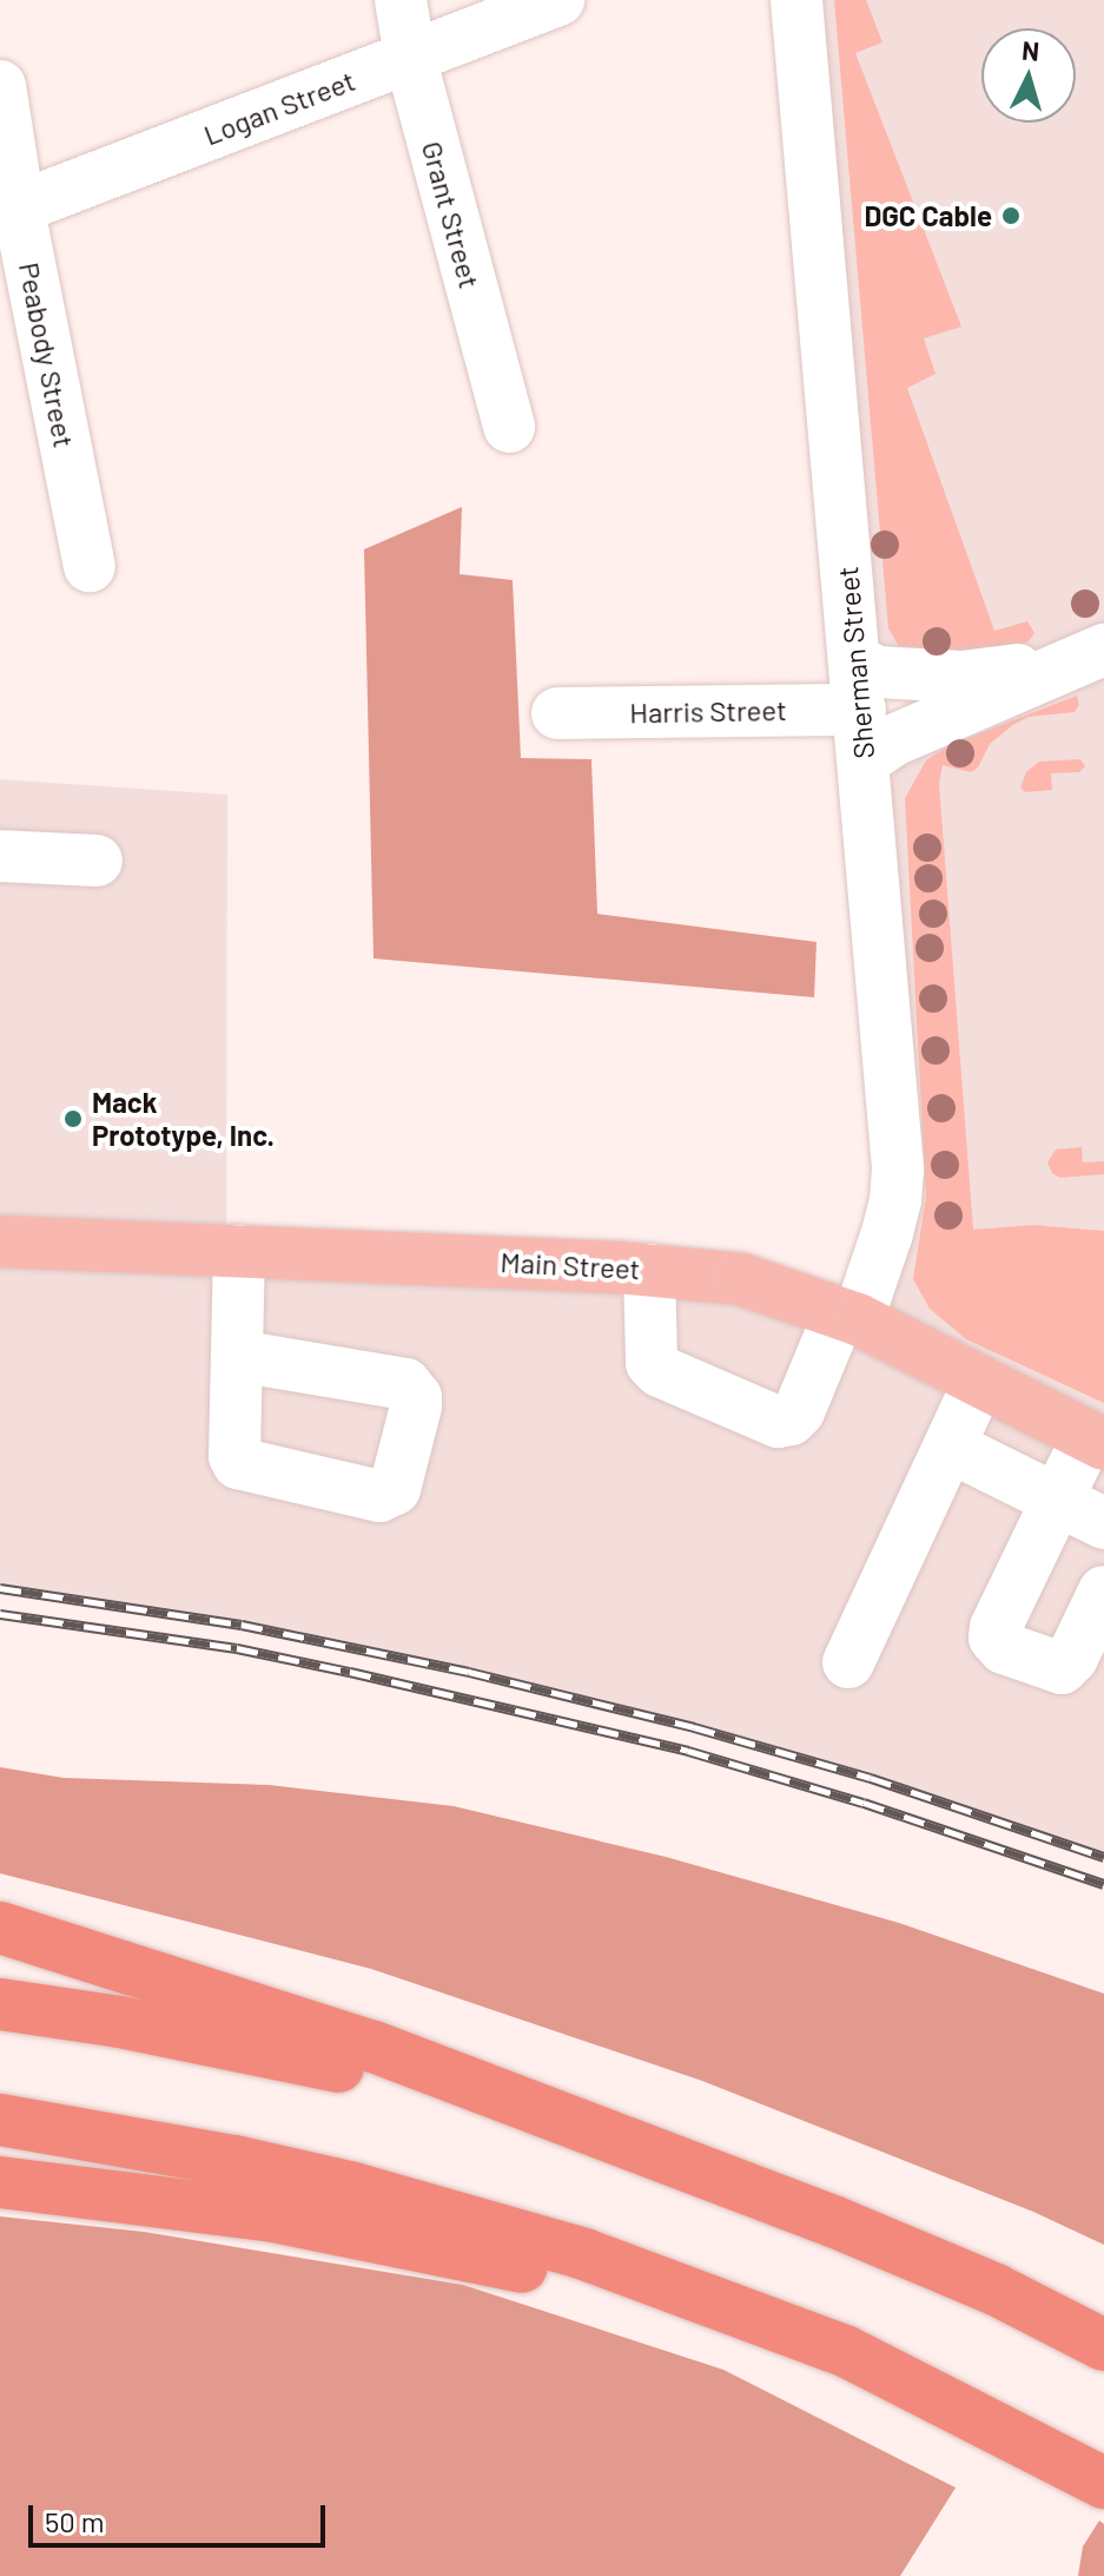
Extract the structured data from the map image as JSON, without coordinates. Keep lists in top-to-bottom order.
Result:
{
  "streets": {
    "main road": ["Main Street"],
    "street": [
      "Logan Street",
      "Grant Street",
      "Peabody Street",
      "Sherman Street",
      "Harris Street"
    ]
  },
  "crossings": [
    ["Logan Street", "Grant Street"],
    ["Logan Street", "Peabody Street"],
    ["Sherman Street", "Harris Street"],
    ["Sherman Street", "Main Street"]
  ],
  "places": ["DGC Cable", "Mack Prototype, Inc."],
  "scale_bar": "50 m",
  "north": "top"
}
